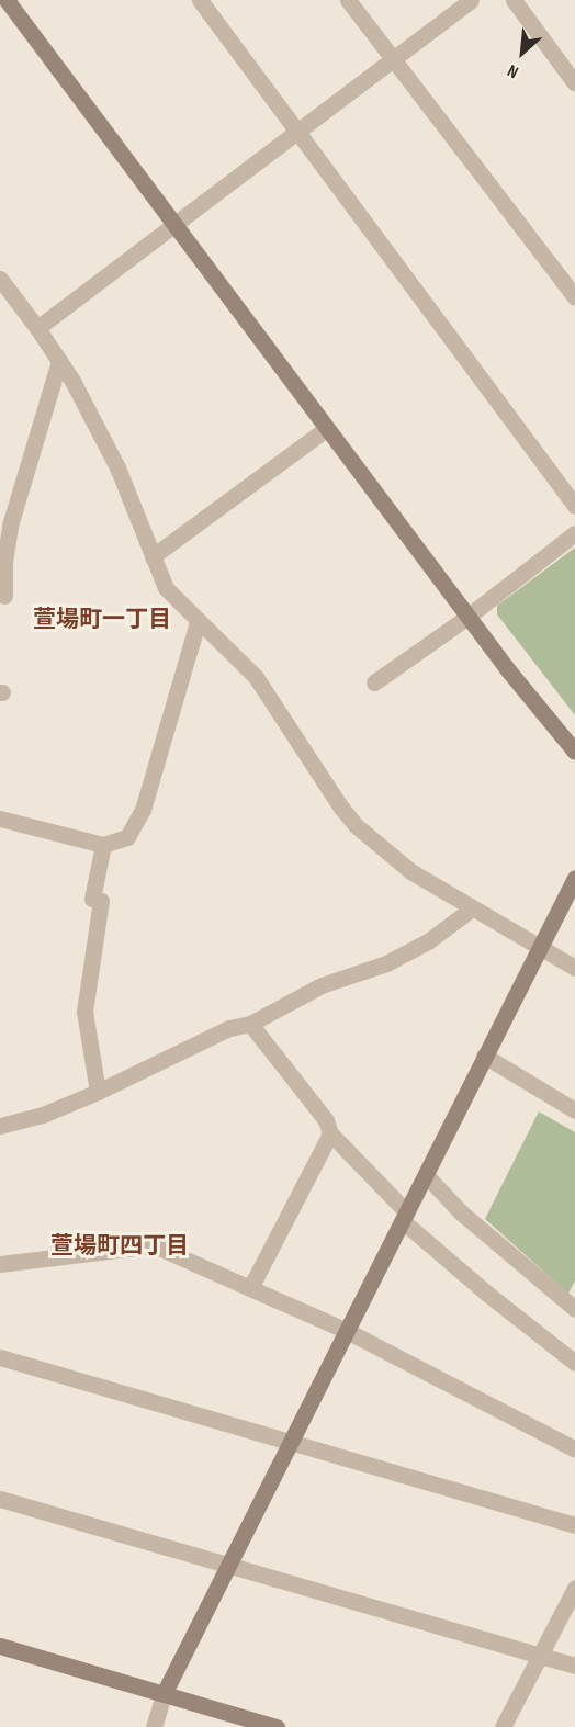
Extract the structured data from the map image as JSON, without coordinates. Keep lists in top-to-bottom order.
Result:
{
  "districts": ["萱場町一丁目", "萱場町四丁目"],
  "north": "bottom left"
}
